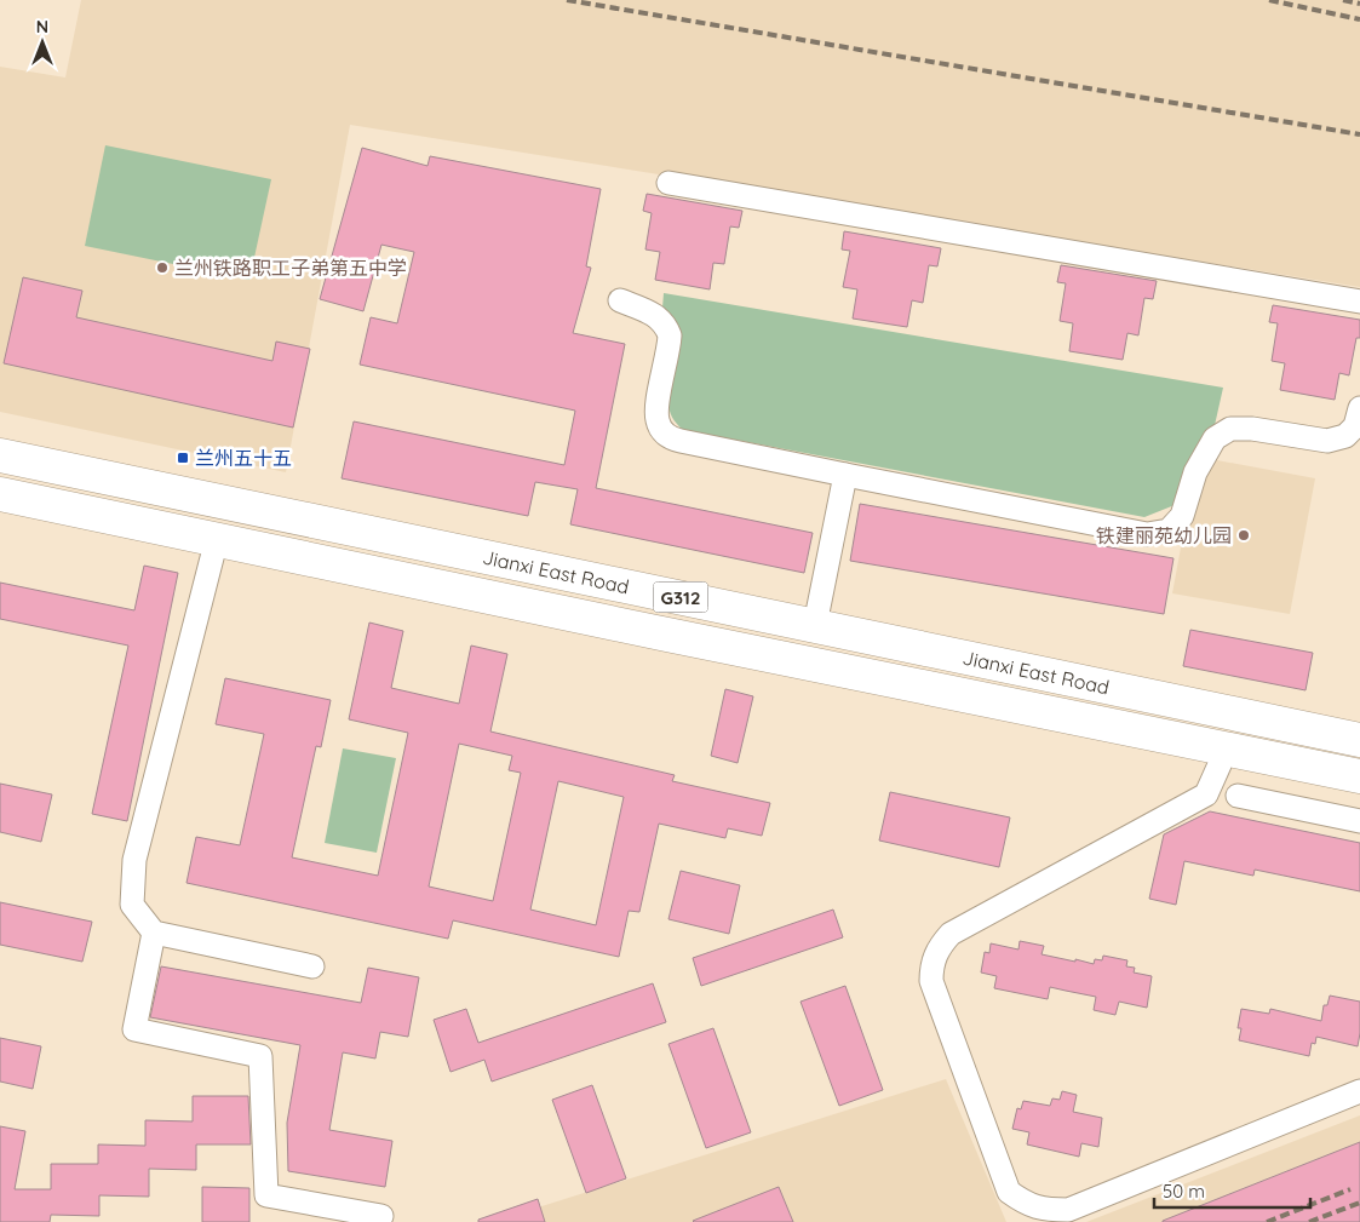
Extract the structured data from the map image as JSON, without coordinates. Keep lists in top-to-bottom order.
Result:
{
  "streets": {
    "highway": ["Jianxi East Road", "G312"]
  },
  "places": {
    "other": ["兰州铁路职工子弟第五中学", "铁建丽苑幼儿园"],
    "transit": ["兰州五十五"]
  },
  "scale_bar": "50 m",
  "north": "top"
}
